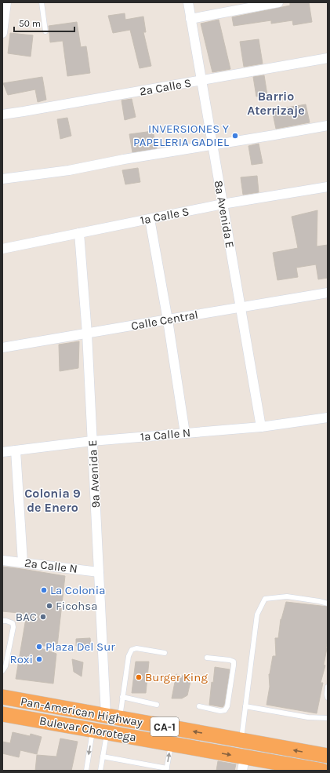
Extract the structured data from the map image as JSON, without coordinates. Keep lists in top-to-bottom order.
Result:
{
  "streets": {
    "highway": ["Pan-American Highway", "CA-1", "Bulevar Chorotega"],
    "street": [
      "2a Calle S",
      "8a Avenida E",
      "1a Calle S",
      "Calle Central",
      "1a Calle N",
      "9a Avenida E",
      "2a Calle N"
    ]
  },
  "crossings": [
    ["2a Calle S", "8a Avenida E"],
    ["8a Avenida E", "1a Calle S"],
    ["8a Avenida E", "Calle Central"],
    ["8a Avenida E", "1a Calle N"],
    ["1a Calle S", "9a Avenida E"],
    ["Calle Central", "9a Avenida E"],
    ["1a Calle N", "9a Avenida E"],
    ["9a Avenida E", "2a Calle N"],
    ["9a Avenida E", "Pan-American Highway"]
  ],
  "one_way": ["Pan-American Highway"],
  "districts": ["Barrio Aterrizaje", "Colonia 9 de Enero"],
  "places": [
    "INVERSIONES Y PAPELERIA GADIEL",
    "La Colonia",
    "Ficohsa",
    "BAC",
    "Plaza Del Sur",
    "Roxi",
    "Burger King"
  ],
  "scale_bar": "50 m"
}
